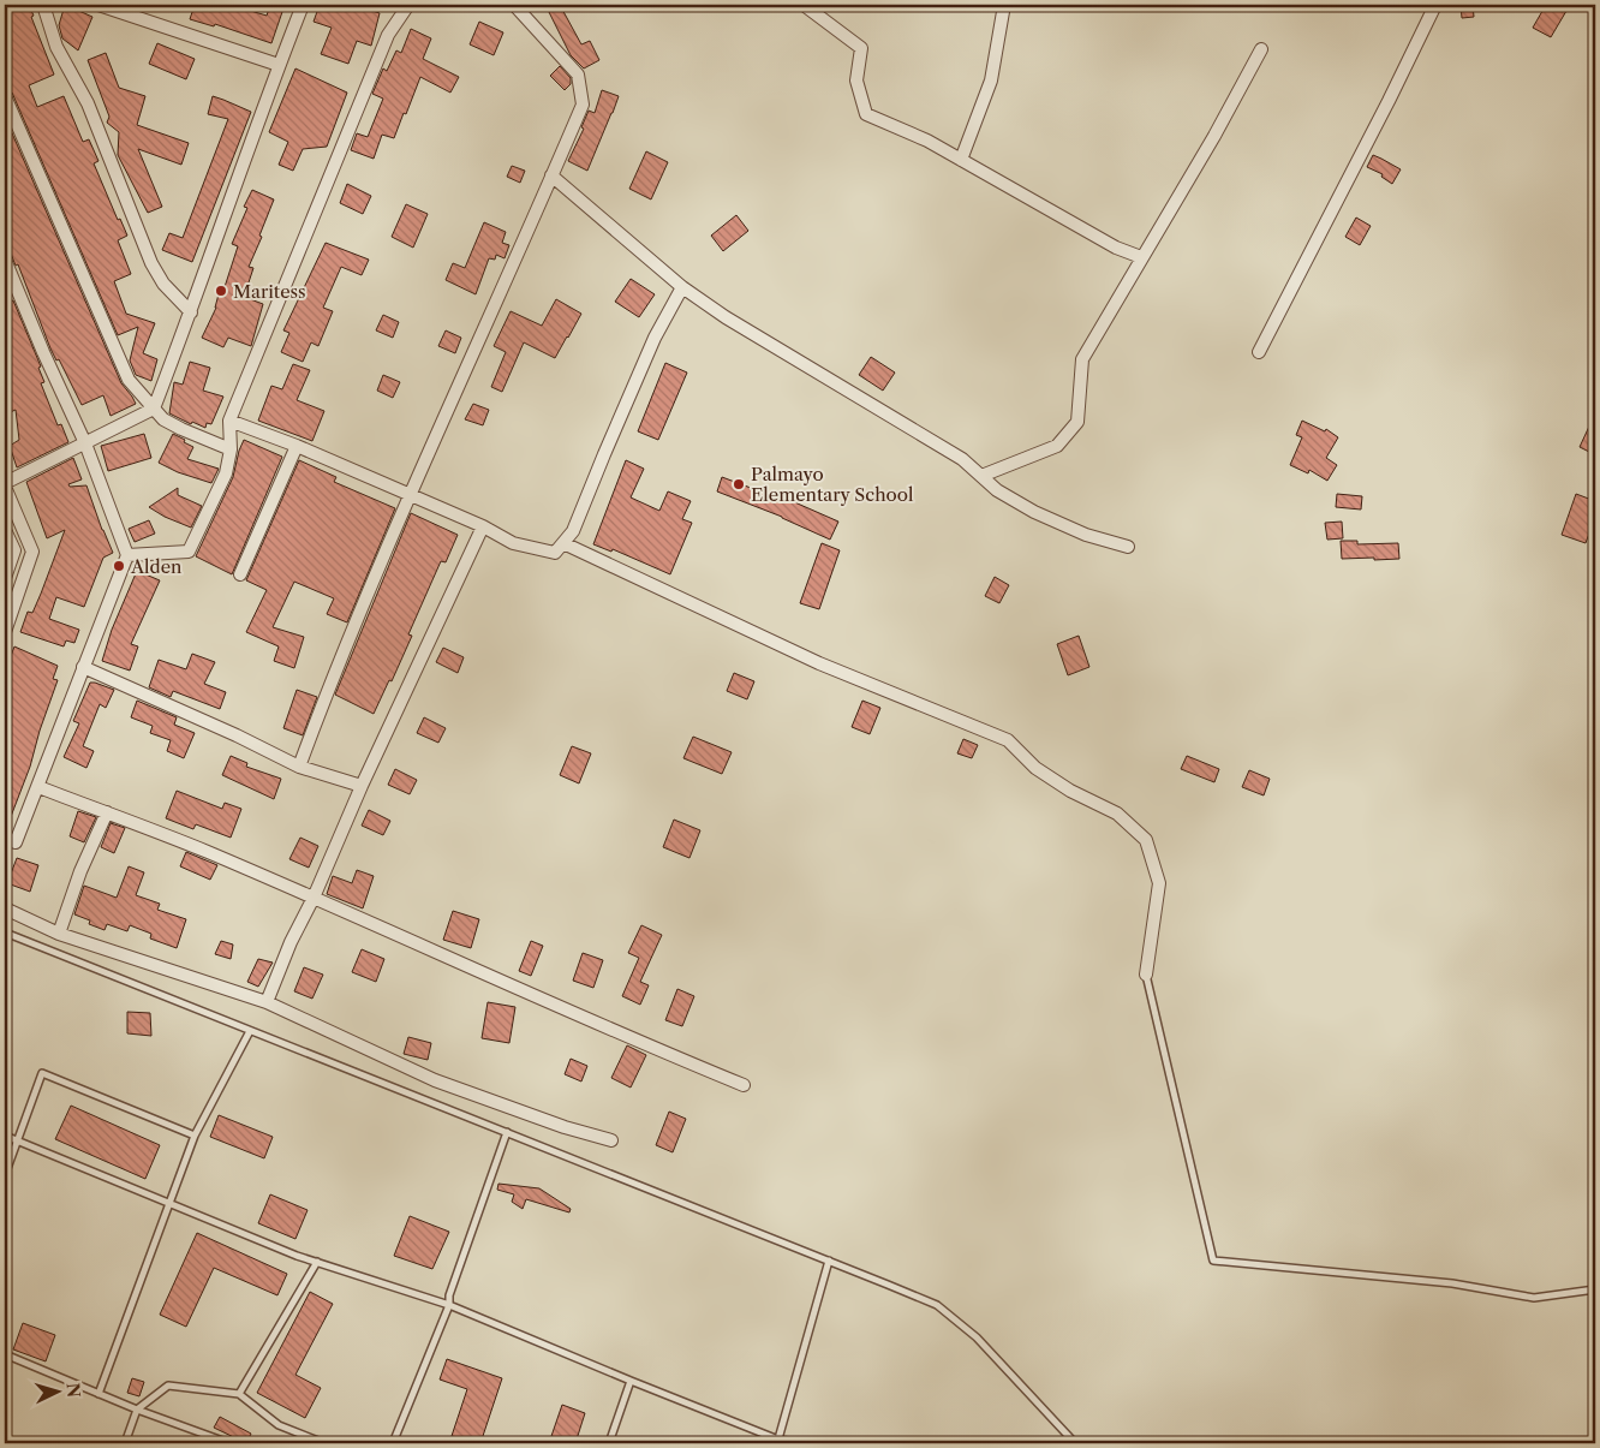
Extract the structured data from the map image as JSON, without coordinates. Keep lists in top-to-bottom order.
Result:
{
  "places": ["Maritess", "Palmayo Elementary School", "Alden"],
  "north": "right"
}
